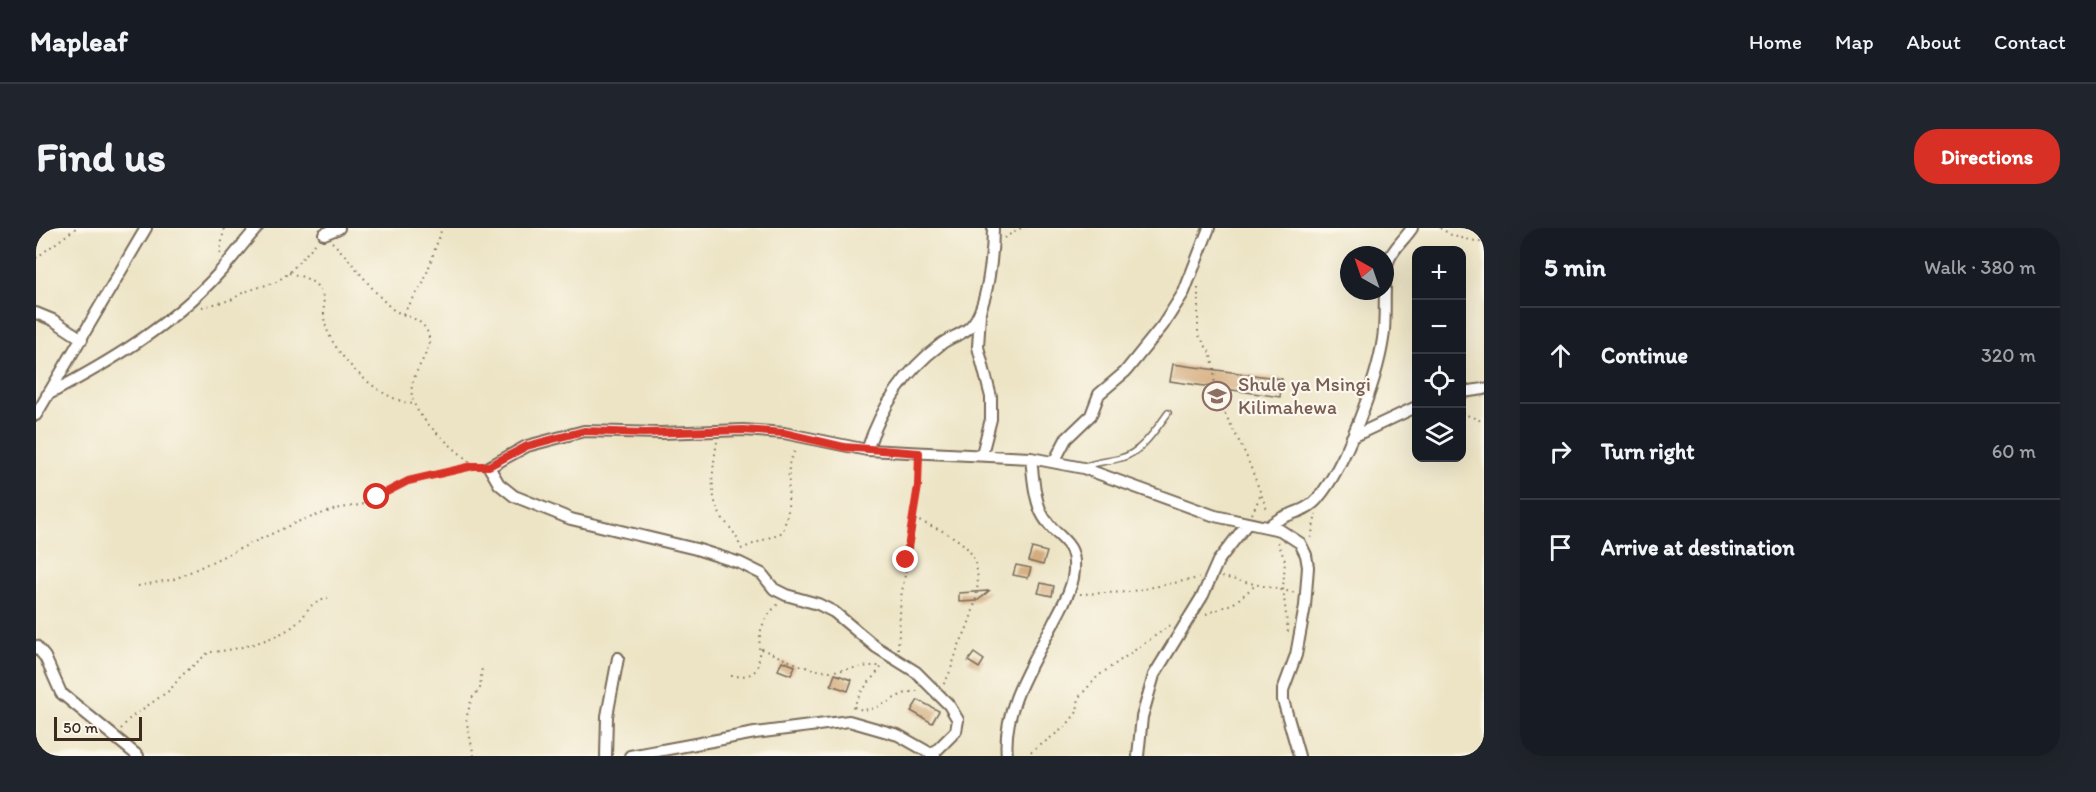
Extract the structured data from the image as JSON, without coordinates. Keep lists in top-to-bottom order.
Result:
{
  "places": {
    "school or university": ["Shule ya Msingi Kilimahewa"]
  },
  "scale_bar": "50 m",
  "north": "top left",
  "page": {
    "header": "Mapleaf",
    "nav": [
      "Home",
      "Map",
      "About",
      "Contact"
    ],
    "buttons": "Directions",
    "title": "Find us",
    "heading": ["5 min", "Walk · 380 m"],
    "map_buttons": ["+", "−"],
    "list": [
      ["Continue", "320 m"],
      ["Turn right", "60 m"],
      "Arrive at destination"
    ],
    "scale": "50 m"
  }
}
